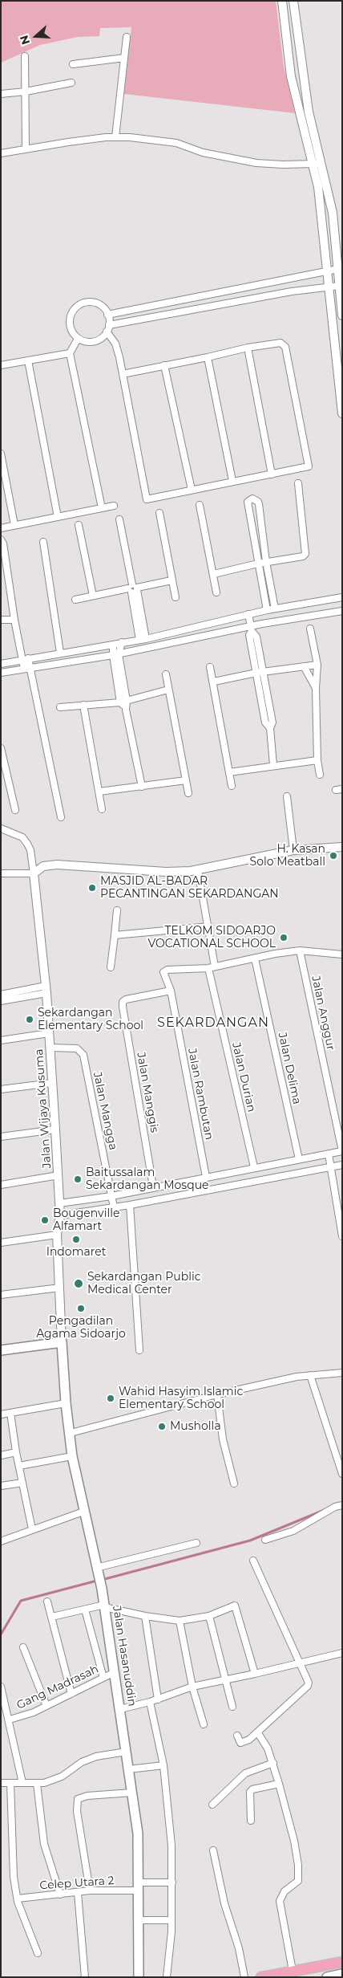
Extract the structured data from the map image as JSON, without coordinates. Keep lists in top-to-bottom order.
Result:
{
  "streets": {
    "main road": ["Jalan Hasanuddin"],
    "street": [
      "Jalan Anggur",
      "Jalan Delima",
      "Jalan Durian",
      "Jalan Manggis",
      "Jalan Rambutan",
      "Jalan Wijaya Kusuma",
      "Jalan Mangga",
      "Gang Madrasah",
      "Celep Utara 2"
    ]
  },
  "crossings": [
    ["Jalan Durian", "Jalan Rambutan"],
    ["Jalan Manggis", "Jalan Rambutan"],
    ["Jalan Wijaya Kusuma", "Jalan Mangga"],
    ["Jalan Wijaya Kusuma", "Jalan Hasanuddin"],
    ["Jalan Hasanuddin", "Gang Madrasah"],
    ["Jalan Hasanuddin", "Celep Utara 2"]
  ],
  "districts": ["SEKARDANGAN"],
  "places": [
    "H. Kasan Solo Meatball",
    "MASJID AL-BADAR PECANTINGAN SEKARDANGAN",
    "TELKOM SIDOARJO VOCATIONAL SCHOOL",
    "Sekardangan Elementary School",
    "Baitussalam Sekardangan Mosque",
    "Bougenville Alfamart",
    "Indomaret",
    "Sekardangan Public Medical Center",
    "Pengadilan Agama Sidoarjo",
    "Wahid Hasyim Islamic Elementary School",
    "Musholla"
  ],
  "north": "left"
}
